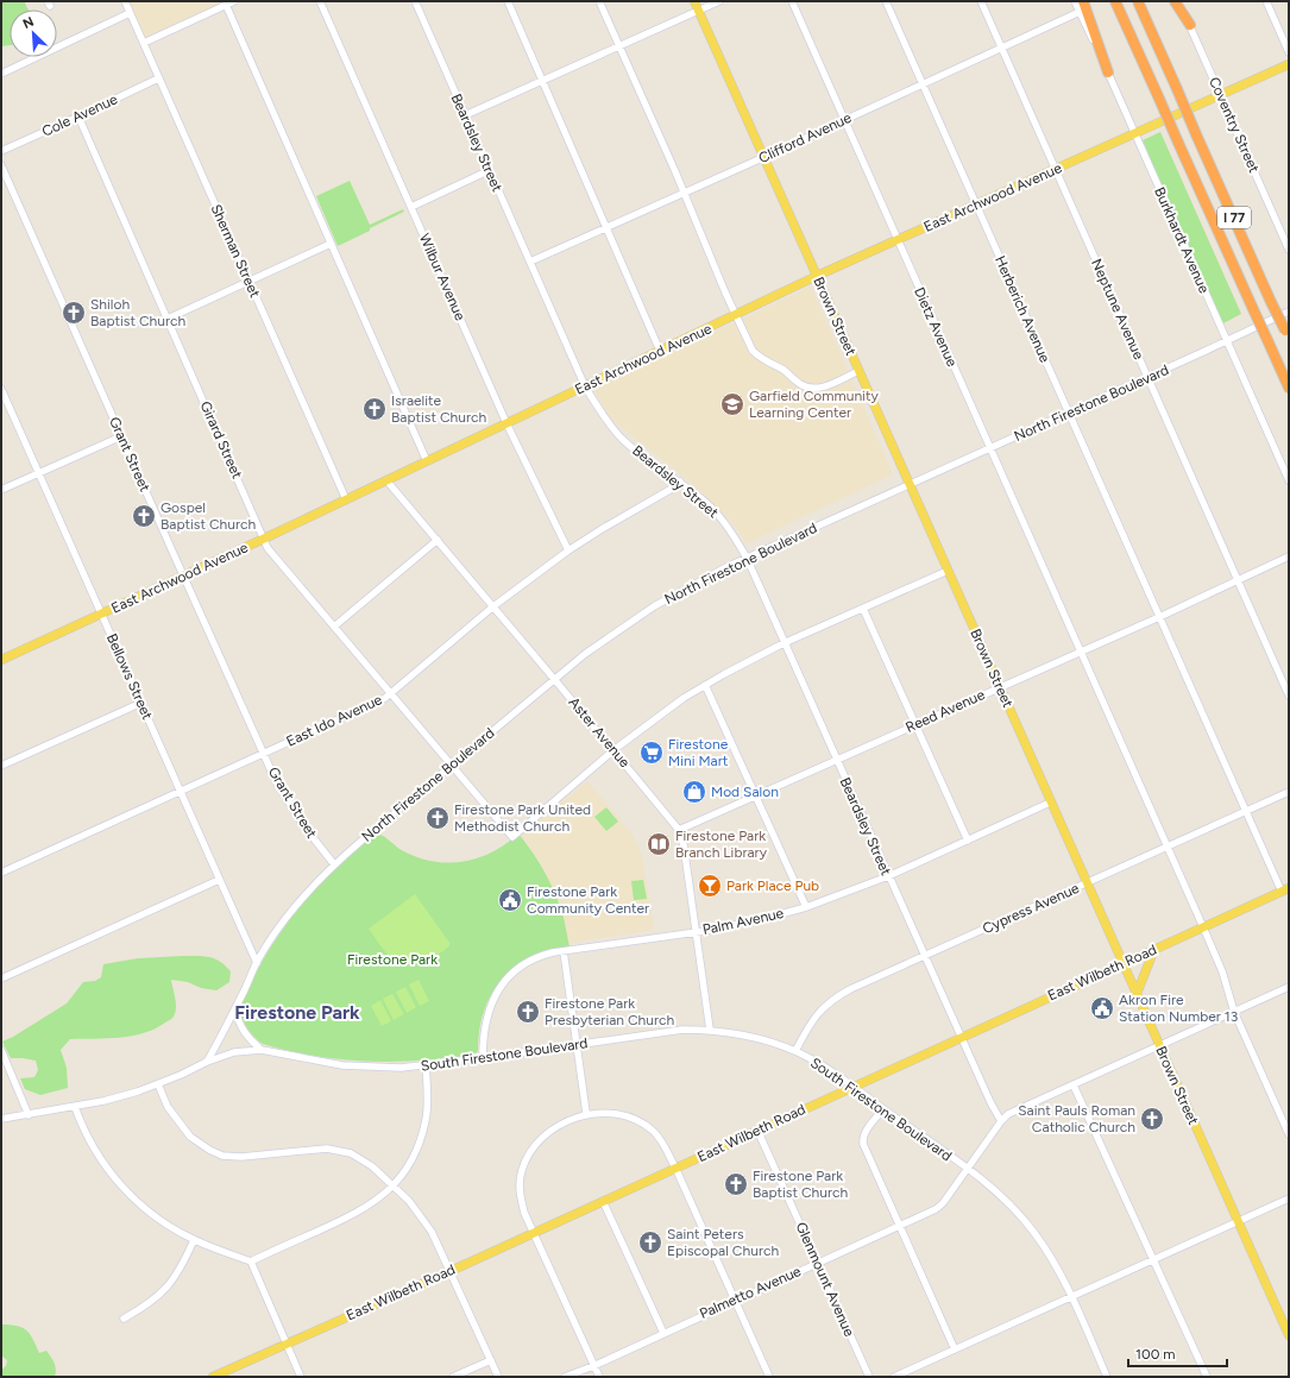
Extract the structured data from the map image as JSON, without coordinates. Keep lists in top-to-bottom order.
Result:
{
  "streets": {
    "highway": ["I 77"],
    "main road": ["East Archwood Avenue", "Brown Street", "East Wilbeth Road"],
    "street": [
      "Cole Avenue",
      "Coventry Street",
      "Clifford Avenue",
      "Beardsley Street",
      "Burkhardt Avenue",
      "Sherman Street",
      "Wilbur Avenue",
      "Herberich Avenue",
      "Neptune Avenue",
      "Dietz Avenue",
      "North Firestone Boulevard",
      "Girard Street",
      "Grant Street",
      "Bellows Street",
      "Reed Avenue",
      "East Ido Avenue",
      "Aster Avenue",
      "Cypress Avenue",
      "Palm Avenue",
      "South Firestone Boulevard",
      "Glenmount Avenue",
      "Palmetto Avenue"
    ]
  },
  "crossings": [
    ["Cole Avenue", "Sherman Street"],
    ["Cole Avenue", "Girard Street"],
    ["Coventry Street", "East Archwood Avenue"],
    ["Clifford Avenue", "Beardsley Street"],
    ["Clifford Avenue", "Burkhardt Avenue"],
    ["Clifford Avenue", "Herberich Avenue"],
    ["Clifford Avenue", "Neptune Avenue"],
    ["Clifford Avenue", "Brown Street"],
    ["Clifford Avenue", "Dietz Avenue"],
    ["Beardsley Street", "East Archwood Avenue"],
    ["Beardsley Street", "North Firestone Boulevard"],
    ["Beardsley Street", "Reed Avenue"],
    ["Beardsley Street", "East Ido Avenue"],
    ["Beardsley Street", "Cypress Avenue"],
    ["Beardsley Street", "Palm Avenue"],
    ["Beardsley Street", "East Wilbeth Road"],
    ["Beardsley Street", "Palmetto Avenue"],
    ["East Archwood Avenue", "Burkhardt Avenue"],
    ["East Archwood Avenue", "Sherman Street"],
    ["East Archwood Avenue", "Wilbur Avenue"],
    ["East Archwood Avenue", "Herberich Avenue"],
    ["East Archwood Avenue", "Neptune Avenue"],
    ["East Archwood Avenue", "Brown Street"],
    ["East Archwood Avenue", "Dietz Avenue"],
    ["East Archwood Avenue", "Girard Street"],
    ["East Archwood Avenue", "Grant Street"],
    ["East Archwood Avenue", "Bellows Street"],
    ["East Archwood Avenue", "Aster Avenue"],
    ["Burkhardt Avenue", "North Firestone Boulevard"],
    ["Wilbur Avenue", "East Ido Avenue"],
    ["Herberich Avenue", "North Firestone Boulevard"],
    ["Herberich Avenue", "Reed Avenue"],
    ["Herberich Avenue", "Cypress Avenue"],
    ["Herberich Avenue", "East Wilbeth Road"],
    ["Neptune Avenue", "North Firestone Boulevard"],
    ["Neptune Avenue", "Reed Avenue"],
    ["Brown Street", "North Firestone Boulevard"],
    ["Brown Street", "Reed Avenue"],
    ["Brown Street", "Cypress Avenue"],
    ["Brown Street", "Palm Avenue"],
    ["Brown Street", "East Wilbeth Road"],
    ["Brown Street", "Palmetto Avenue"],
    ["Dietz Avenue", "North Firestone Boulevard"],
    ["Dietz Avenue", "Reed Avenue"],
    ["Dietz Avenue", "Cypress Avenue"],
    ["Dietz Avenue", "East Wilbeth Road"],
    ["Dietz Avenue", "Palmetto Avenue"],
    ["North Firestone Boulevard", "Girard Street"],
    ["North Firestone Boulevard", "Grant Street"],
    ["North Firestone Boulevard", "Bellows Street"],
    ["North Firestone Boulevard", "Aster Avenue"],
    ["North Firestone Boulevard", "South Firestone Boulevard"],
    ["Girard Street", "East Ido Avenue"],
    ["Girard Street", "Aster Avenue"],
    ["Grant Street", "East Ido Avenue"],
    ["Bellows Street", "East Ido Avenue"],
    ["Reed Avenue", "Aster Avenue"],
    ["East Ido Avenue", "Aster Avenue"],
    ["Aster Avenue", "Palm Avenue"],
    ["Aster Avenue", "South Firestone Boulevard"],
    ["Cypress Avenue", "South Firestone Boulevard"],
    ["Palm Avenue", "South Firestone Boulevard"],
    ["East Wilbeth Road", "South Firestone Boulevard"],
    ["East Wilbeth Road", "Glenmount Avenue"],
    ["South Firestone Boulevard", "Palmetto Avenue"],
    ["Glenmount Avenue", "Palmetto Avenue"]
  ],
  "districts": ["Firestone Park"],
  "parks": ["Firestone Park"],
  "places": {
    "church": [
      "Shiloh Baptist Church",
      "Israelite Baptist Church",
      "Gospel Baptist Church",
      "Firestone Park United Methodist Church",
      "Firestone Park Presbyterian Church",
      "Saint Pauls Roman Catholic Church",
      "Firestone Park Baptist Church",
      "Saint Peters Episcopal Church"
    ],
    "school or university": ["Garfield Community Learning Center"],
    "supermarket": ["Firestone Mini Mart"],
    "shop": ["Mod Salon"],
    "library": ["Firestone Park Branch Library"],
    "bar": ["Park Place Pub"],
    "public building": ["Firestone Park Community Center", "Akron Fire Station Number 13"]
  },
  "scale_bar": "100 m",
  "north": "top left"
}
